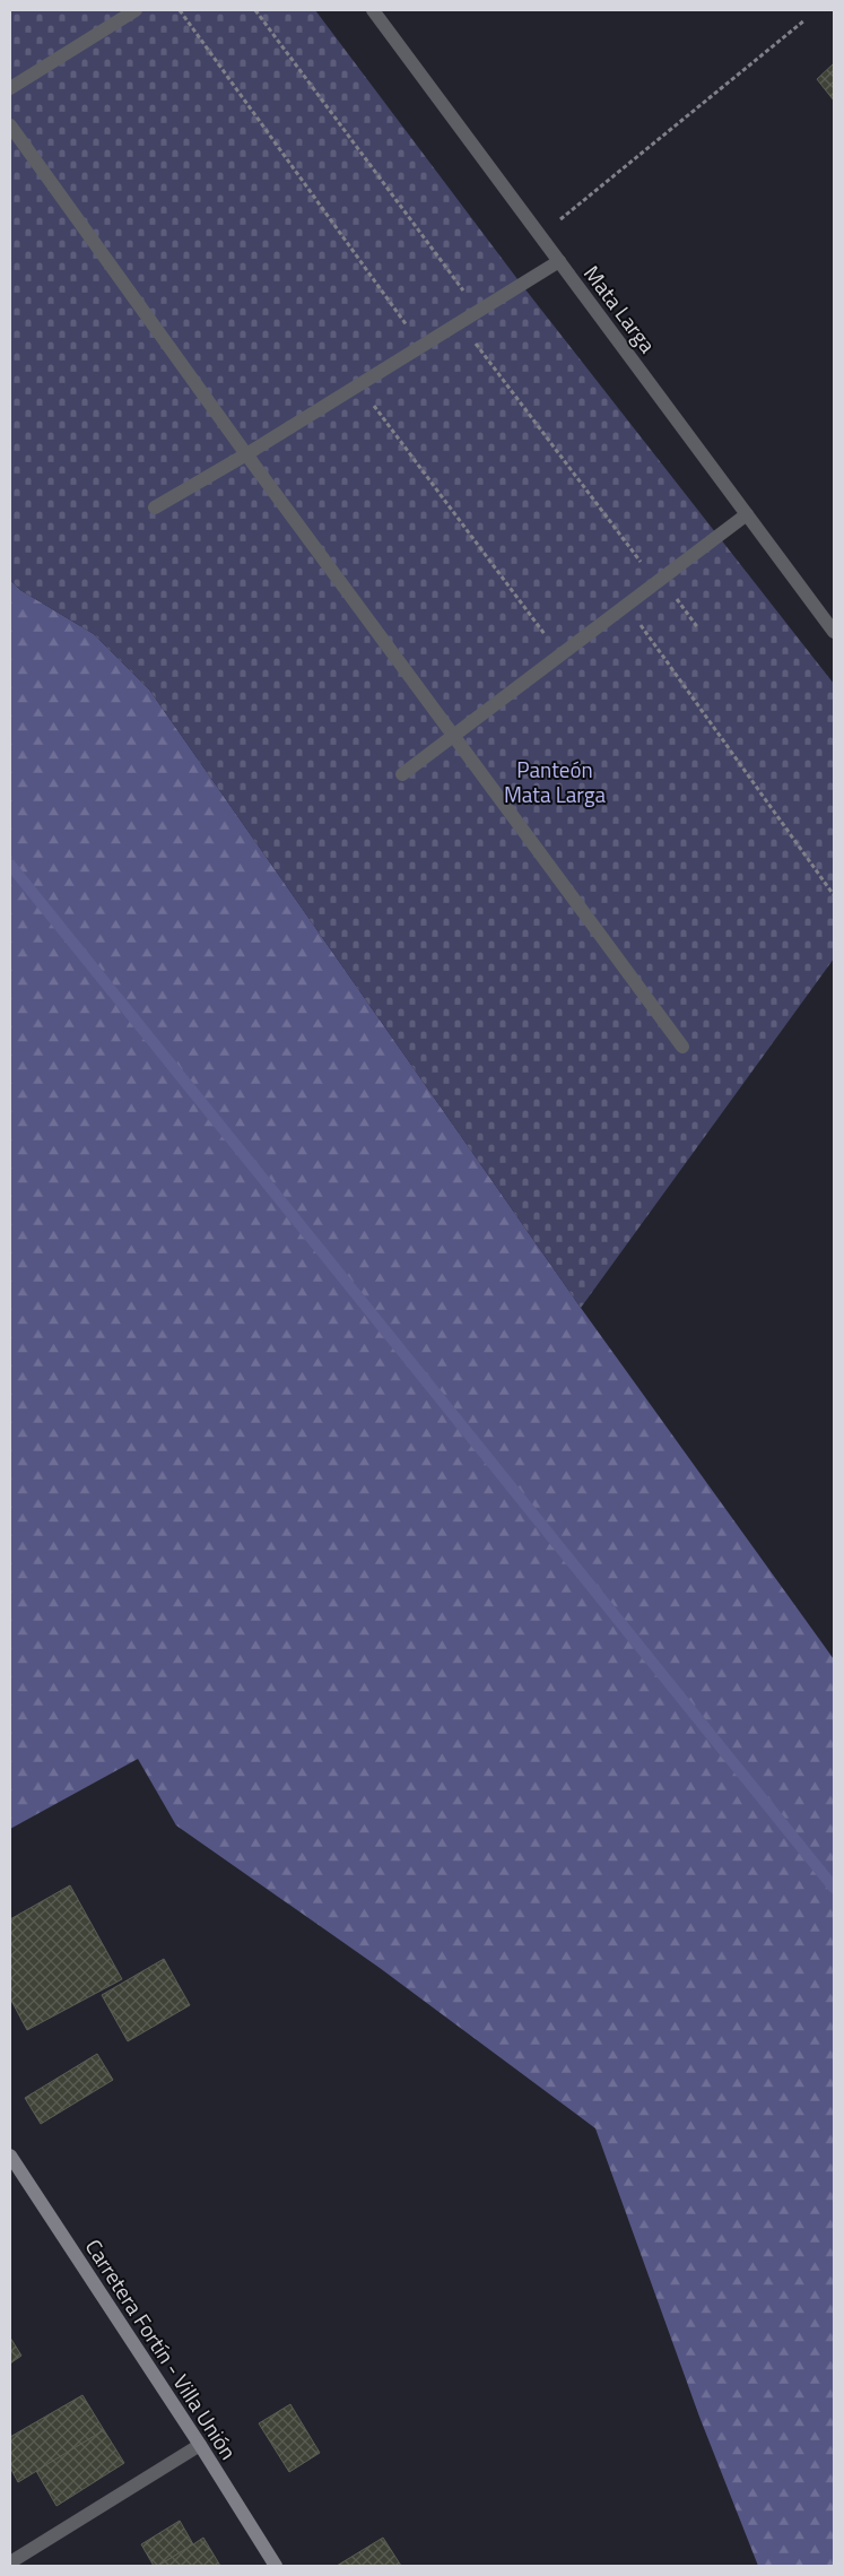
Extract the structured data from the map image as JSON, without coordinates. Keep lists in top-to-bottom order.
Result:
{
  "streets": {
    "main road": ["Carretera Fortín - Villa Unión"],
    "street": ["Mata Larga"]
  },
  "parks": ["Panteón Mata Larga"]
}
